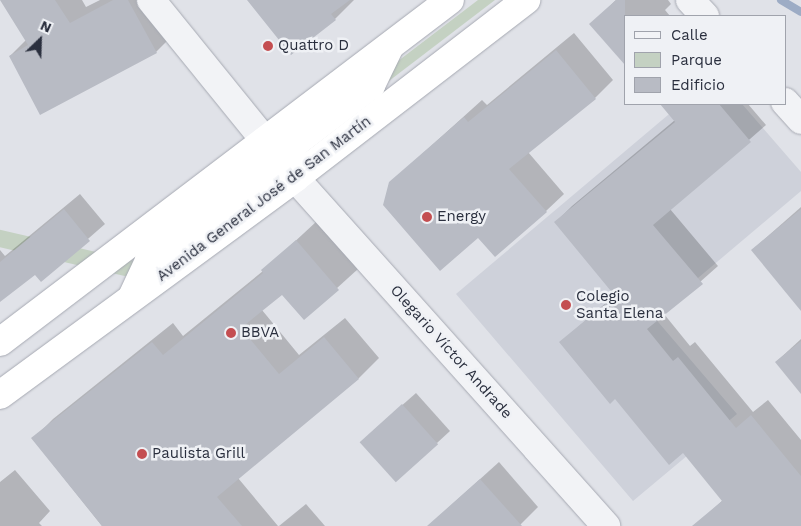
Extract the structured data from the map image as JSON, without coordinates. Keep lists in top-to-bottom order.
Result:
{
  "streets": {
    "highway": ["Avenida General José de San Martín"],
    "street": ["Olegario Víctor Andrade"]
  },
  "crossings": [
    ["Avenida General José de San Martín", "Olegario Víctor Andrade"]
  ],
  "places": [
    "Quattro D",
    "Energy",
    "Colegio Santa Elena",
    "BBVA",
    "Paulista Grill"
  ],
  "legend": ["Calle", "Parque", "Edificio"],
  "north": "top right"
}
